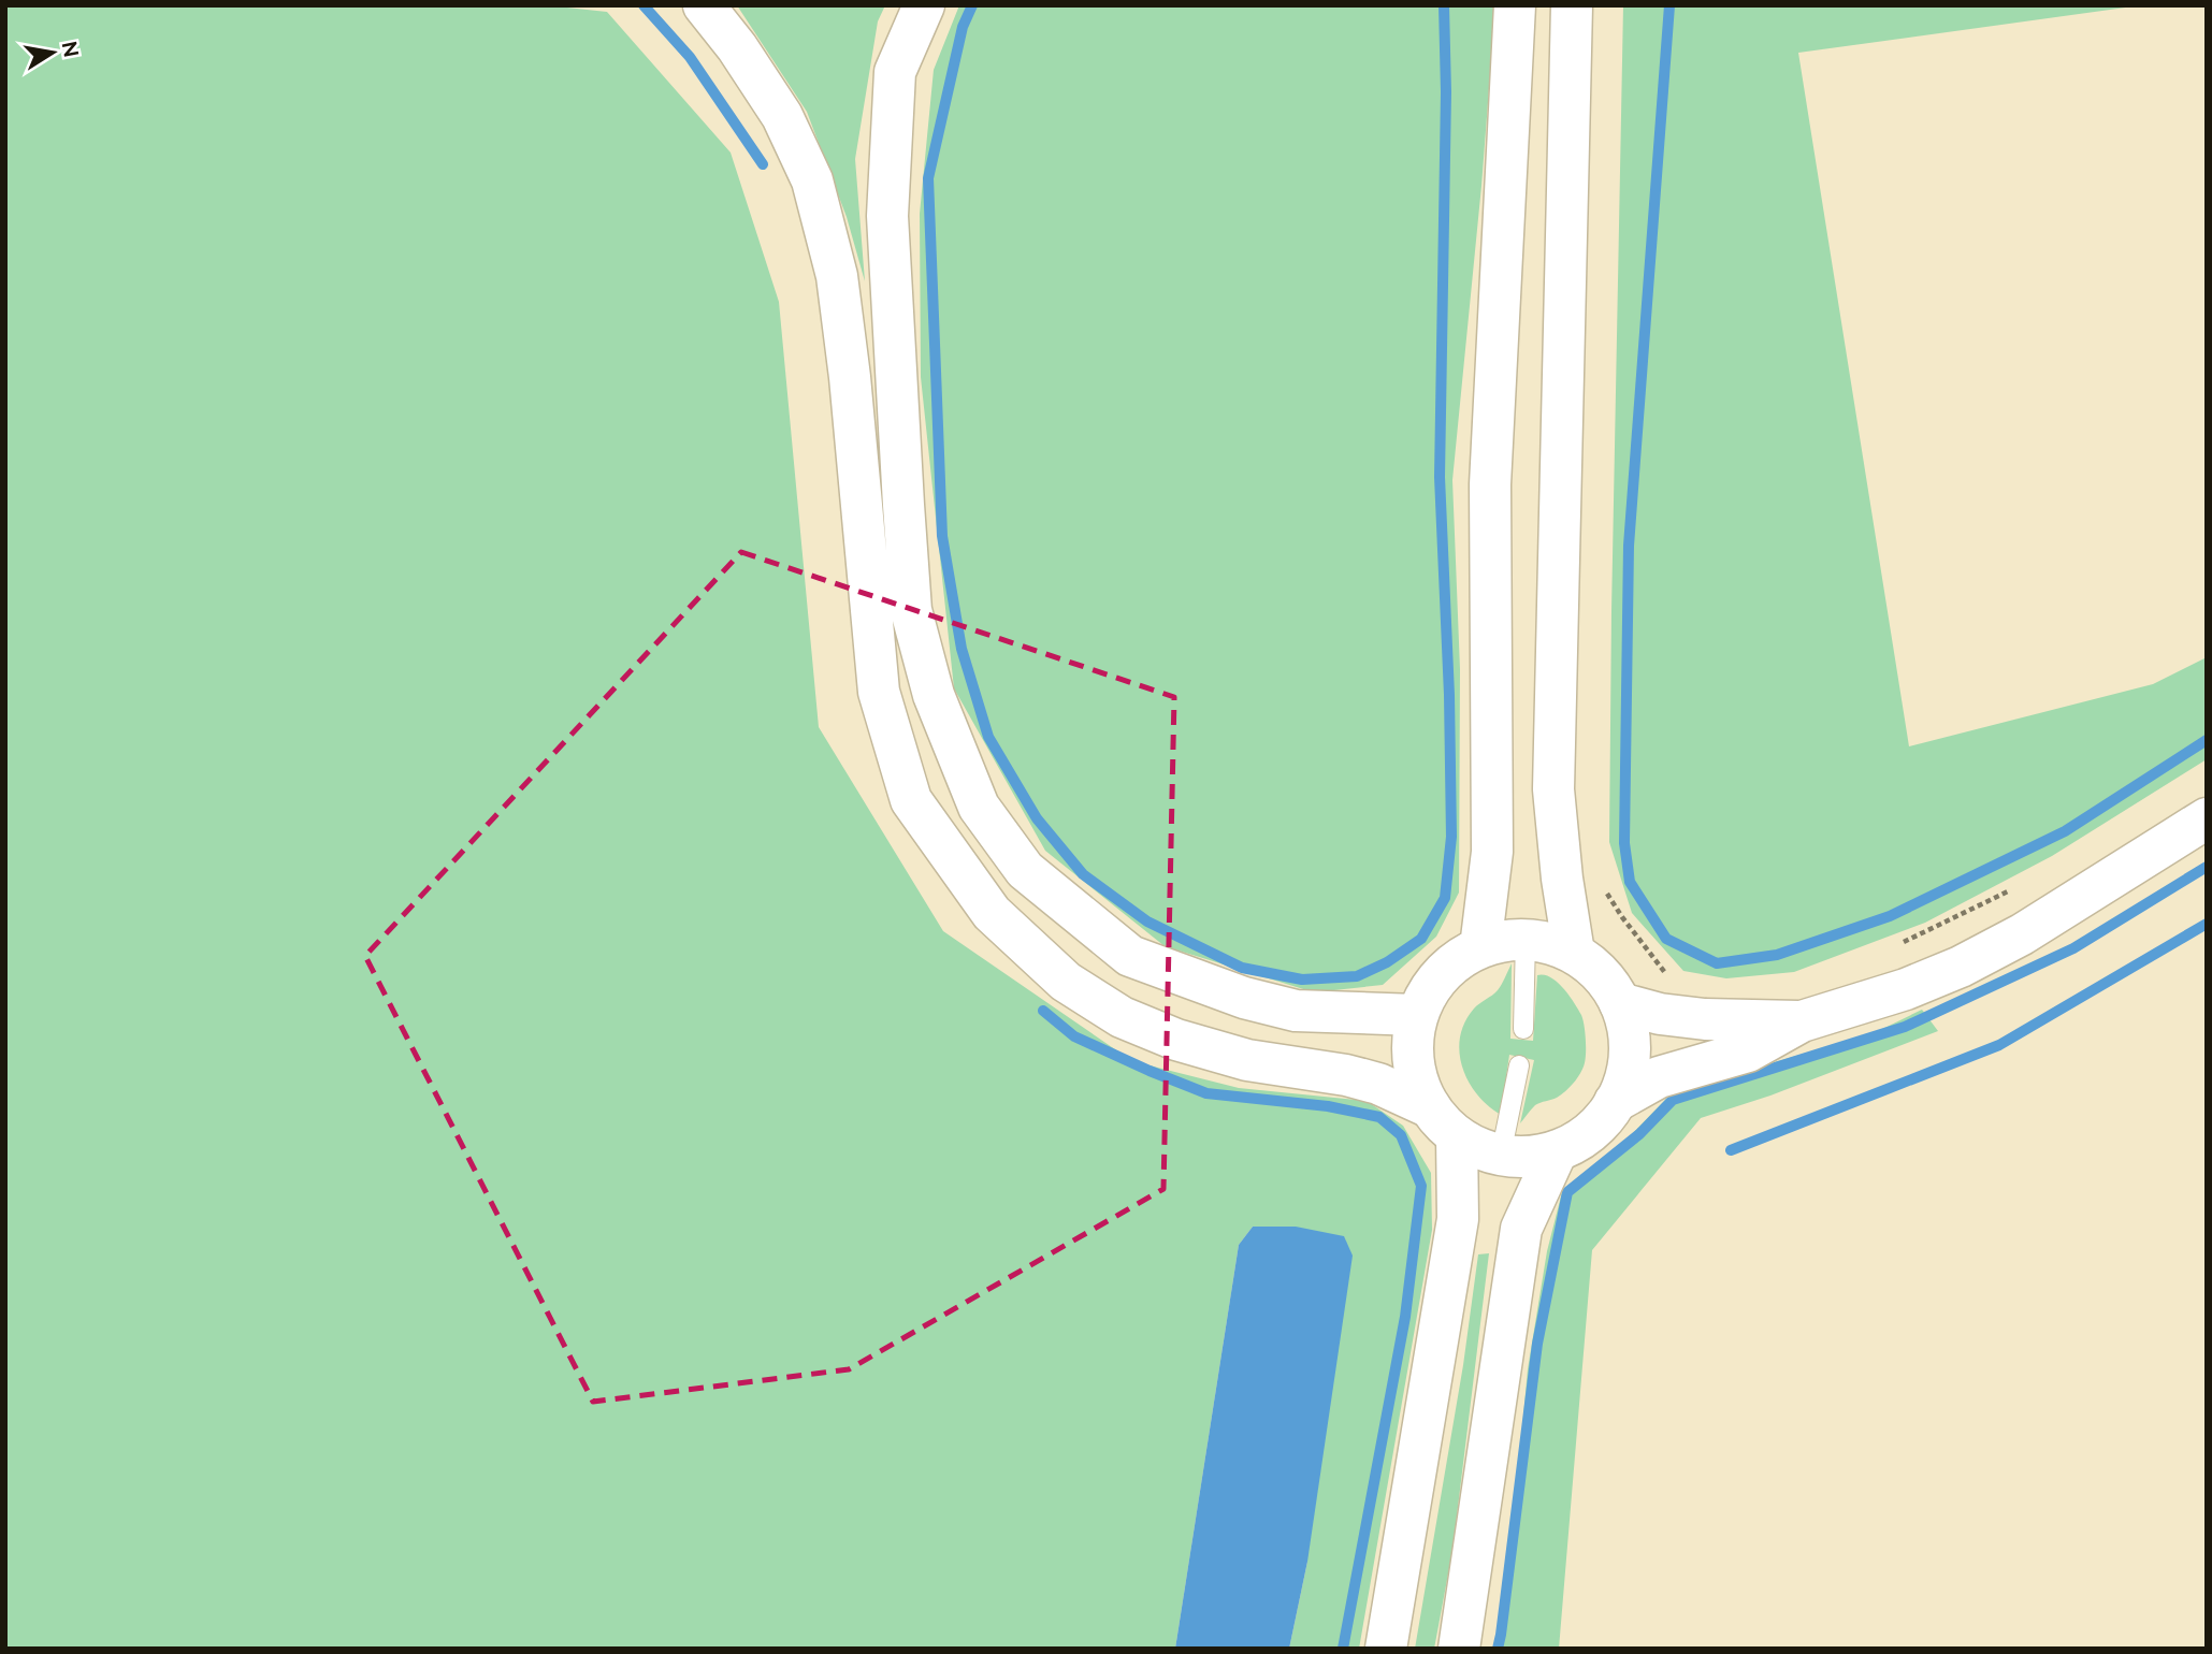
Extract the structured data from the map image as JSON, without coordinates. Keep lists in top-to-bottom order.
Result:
{
  "north": "right"
}
